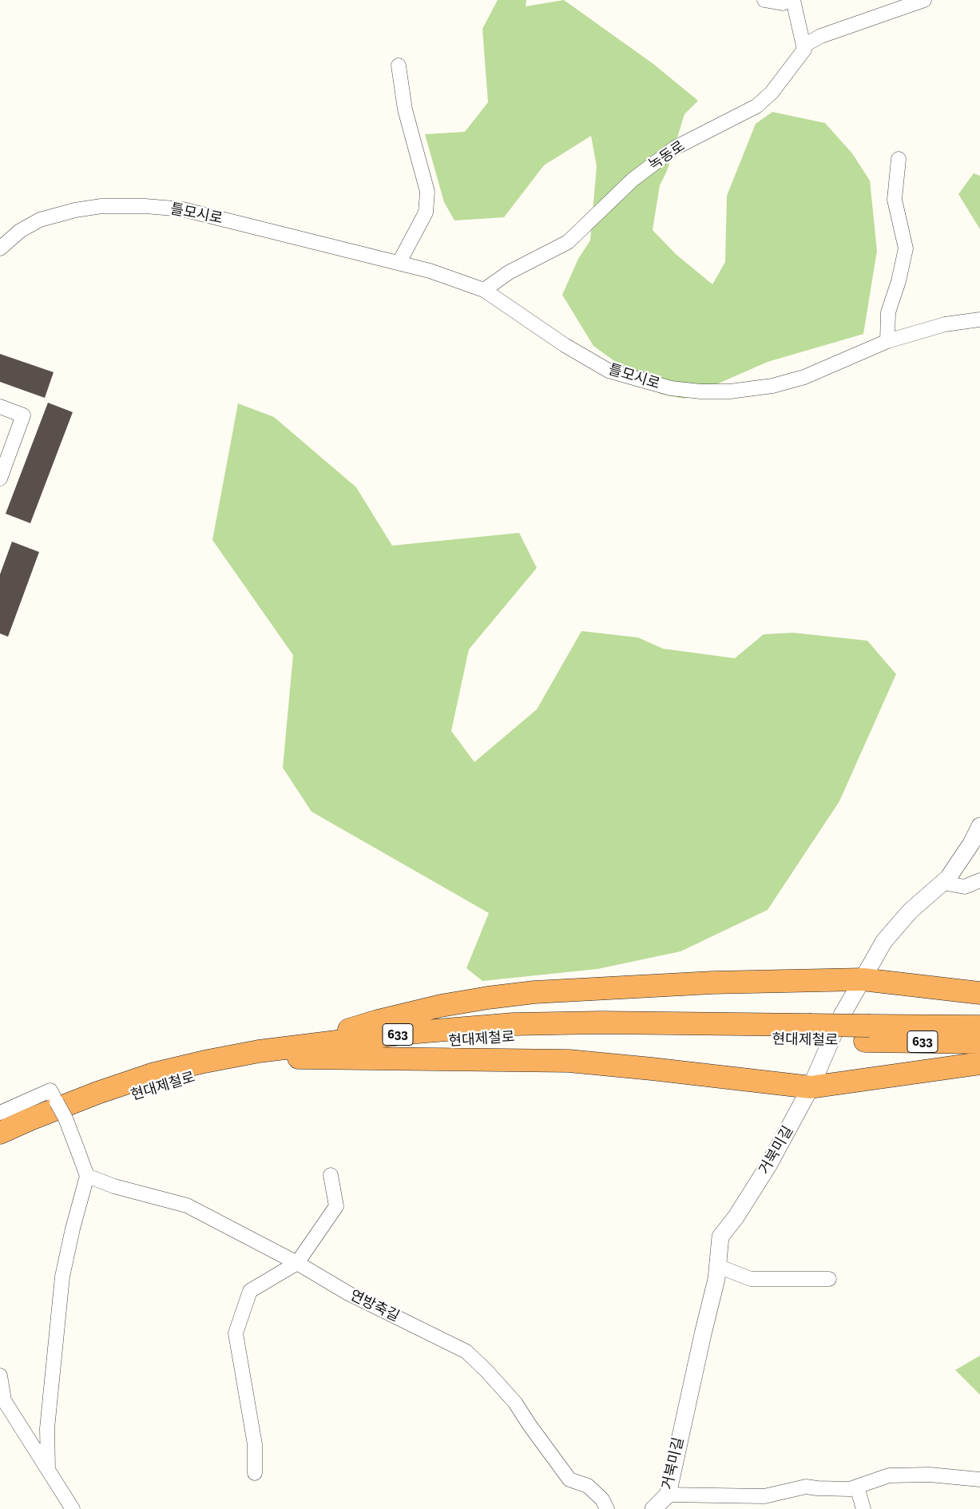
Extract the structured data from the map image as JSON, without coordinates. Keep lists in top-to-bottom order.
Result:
{
  "streets": {
    "highway": ["633", "현대제철로"],
    "street": [
      "녹동로",
      "틀모시로",
      "거북미길",
      "연방축길"
    ]
  },
  "crossings": [
    ["녹동로", "틀모시로"]
  ]
}
